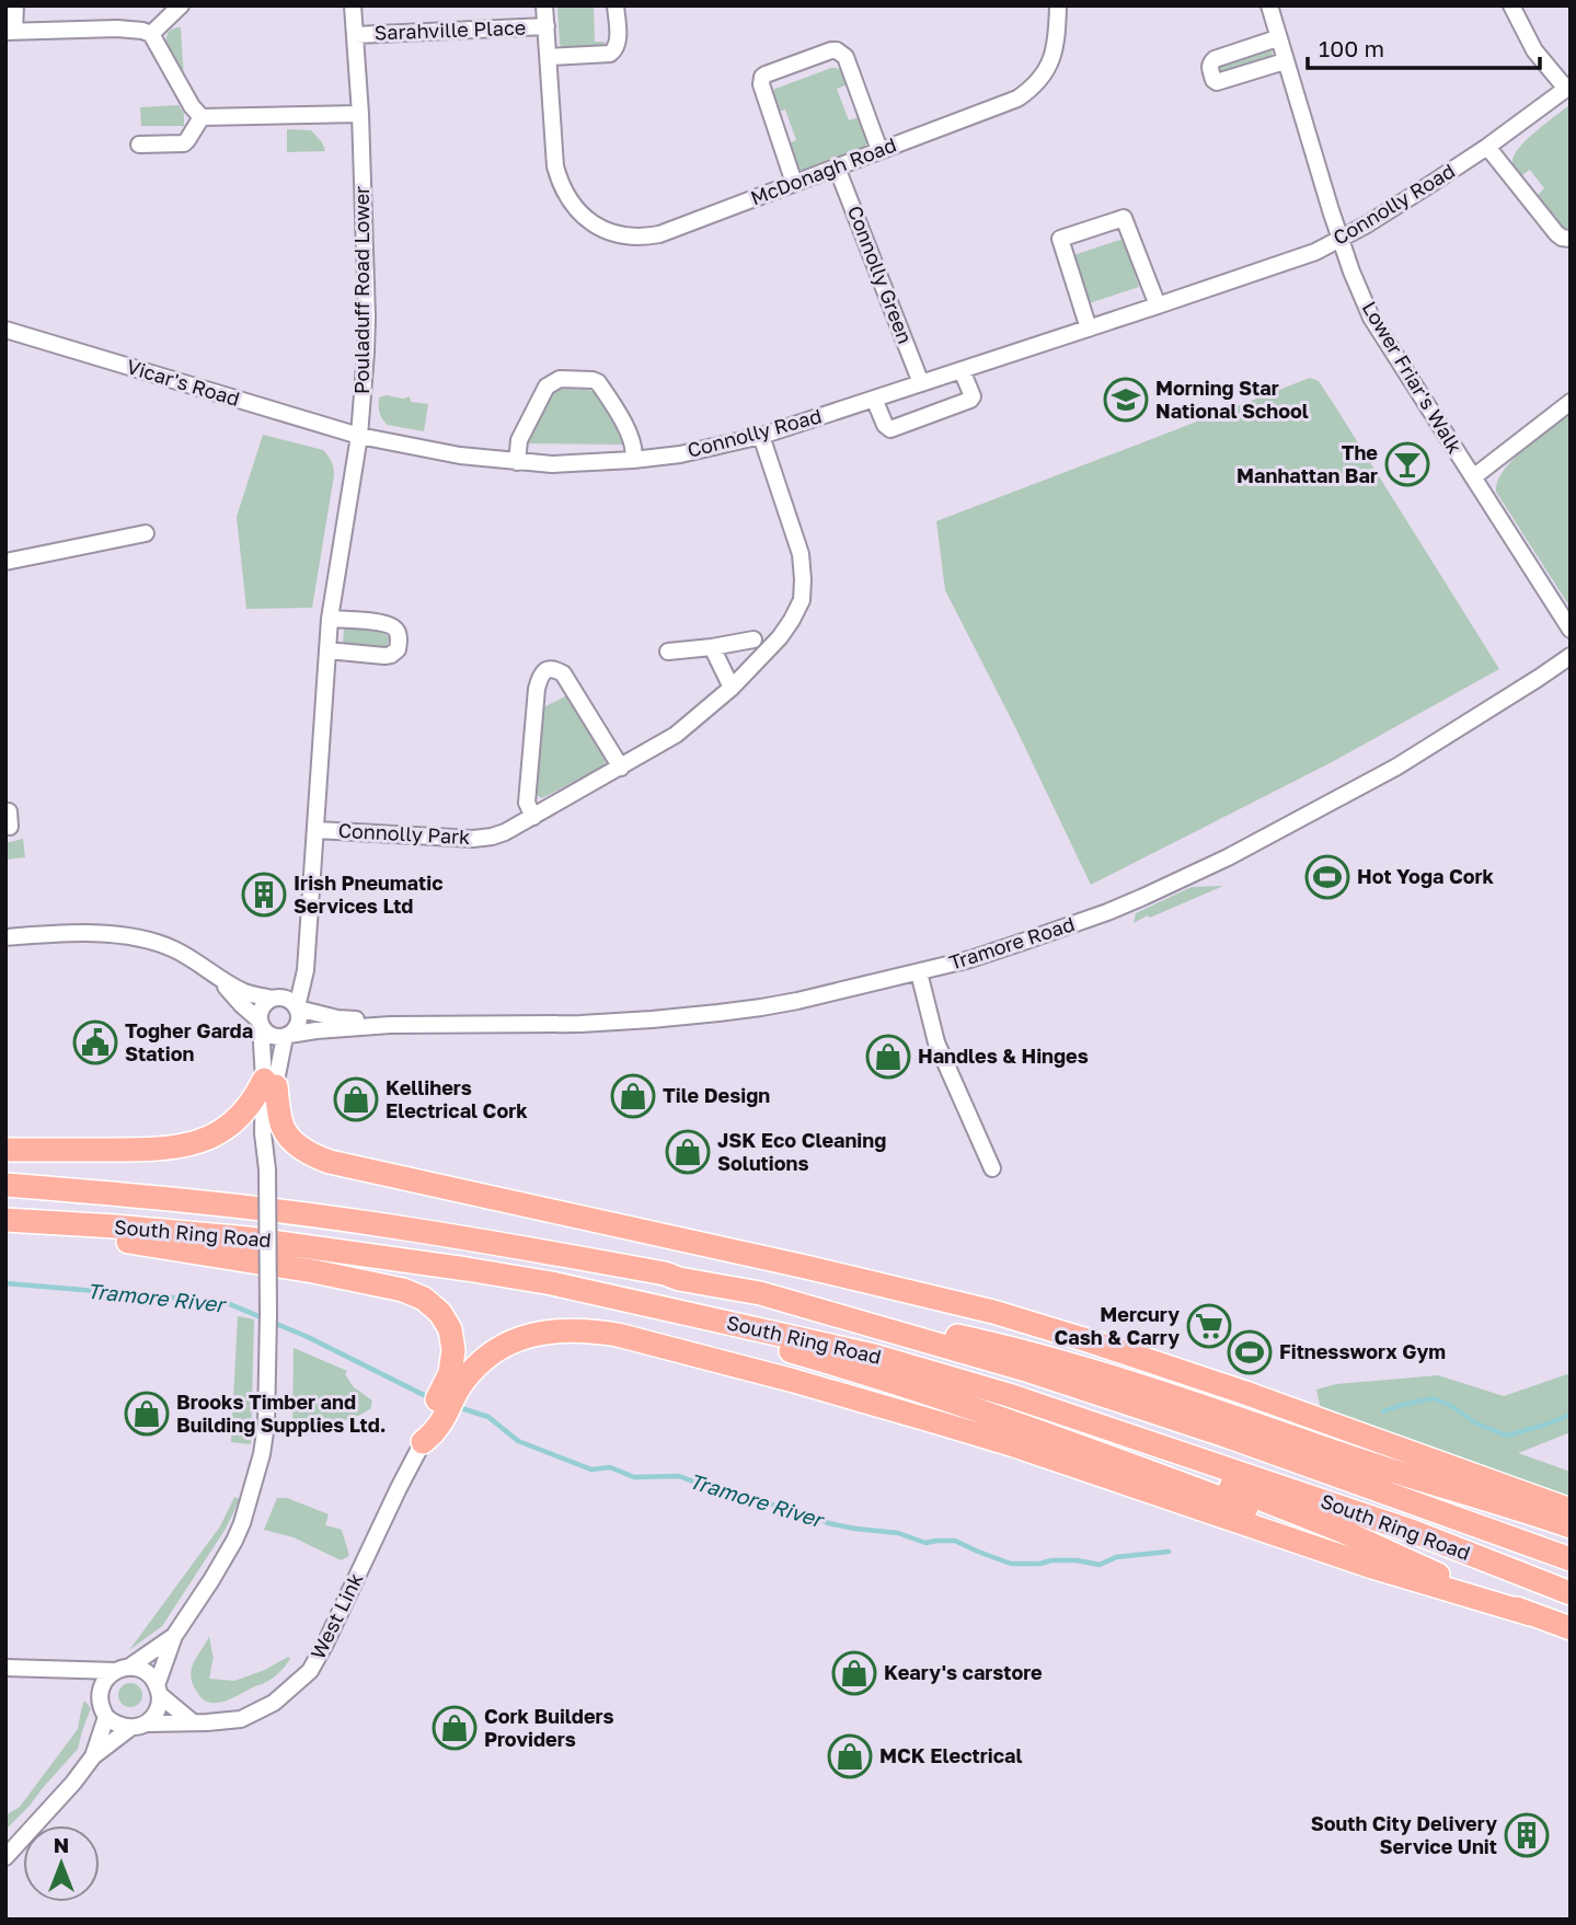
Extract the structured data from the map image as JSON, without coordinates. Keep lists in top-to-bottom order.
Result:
{
  "streets": {
    "highway": ["South Ring Road"],
    "street": [
      "Sarahville Place",
      "McDonagh Road",
      "Connolly Road",
      "Connolly Green",
      "Pouladuff Road Lower",
      "Lower Friar's Walk",
      "Vicar's Road",
      "Connolly Park",
      "Tramore Road",
      "West Link"
    ]
  },
  "crossings": [
    ["Sarahville Place", "McDonagh Road"],
    ["Sarahville Place", "Pouladuff Road Lower"],
    ["McDonagh Road", "Connolly Green"],
    ["Connolly Road", "Connolly Green"],
    ["Connolly Road", "Pouladuff Road Lower"],
    ["Connolly Road", "Lower Friar's Walk"],
    ["Connolly Road", "Vicar's Road"],
    ["Connolly Road", "Connolly Park"],
    ["Pouladuff Road Lower", "Vicar's Road"],
    ["Pouladuff Road Lower", "Connolly Park"],
    ["Pouladuff Road Lower", "Tramore Road"]
  ],
  "water": ["Tramore River"],
  "places": {
    "school or university": ["Morning Star National School"],
    "bar": ["The Manhattan Bar"],
    "sports": ["Hot Yoga Cork", "Fitnessworx Gym"],
    "building": ["Irish Pneumatic Services Ltd", "South City Delivery Service Unit"],
    "public building": ["Togher Garda Station"],
    "shop": [
      "Handles & Hinges",
      "Tile Design",
      "Kellihers Electrical Cork",
      "JSK Eco Cleaning Solutions",
      "Brooks Timber and Building Supplies Ltd.",
      "Keary's carstore",
      "Cork Builders Providers",
      "MCK Electrical"
    ],
    "supermarket": ["Mercury Cash & Carry"]
  },
  "scale_bar": "100 m",
  "north": "top"
}
